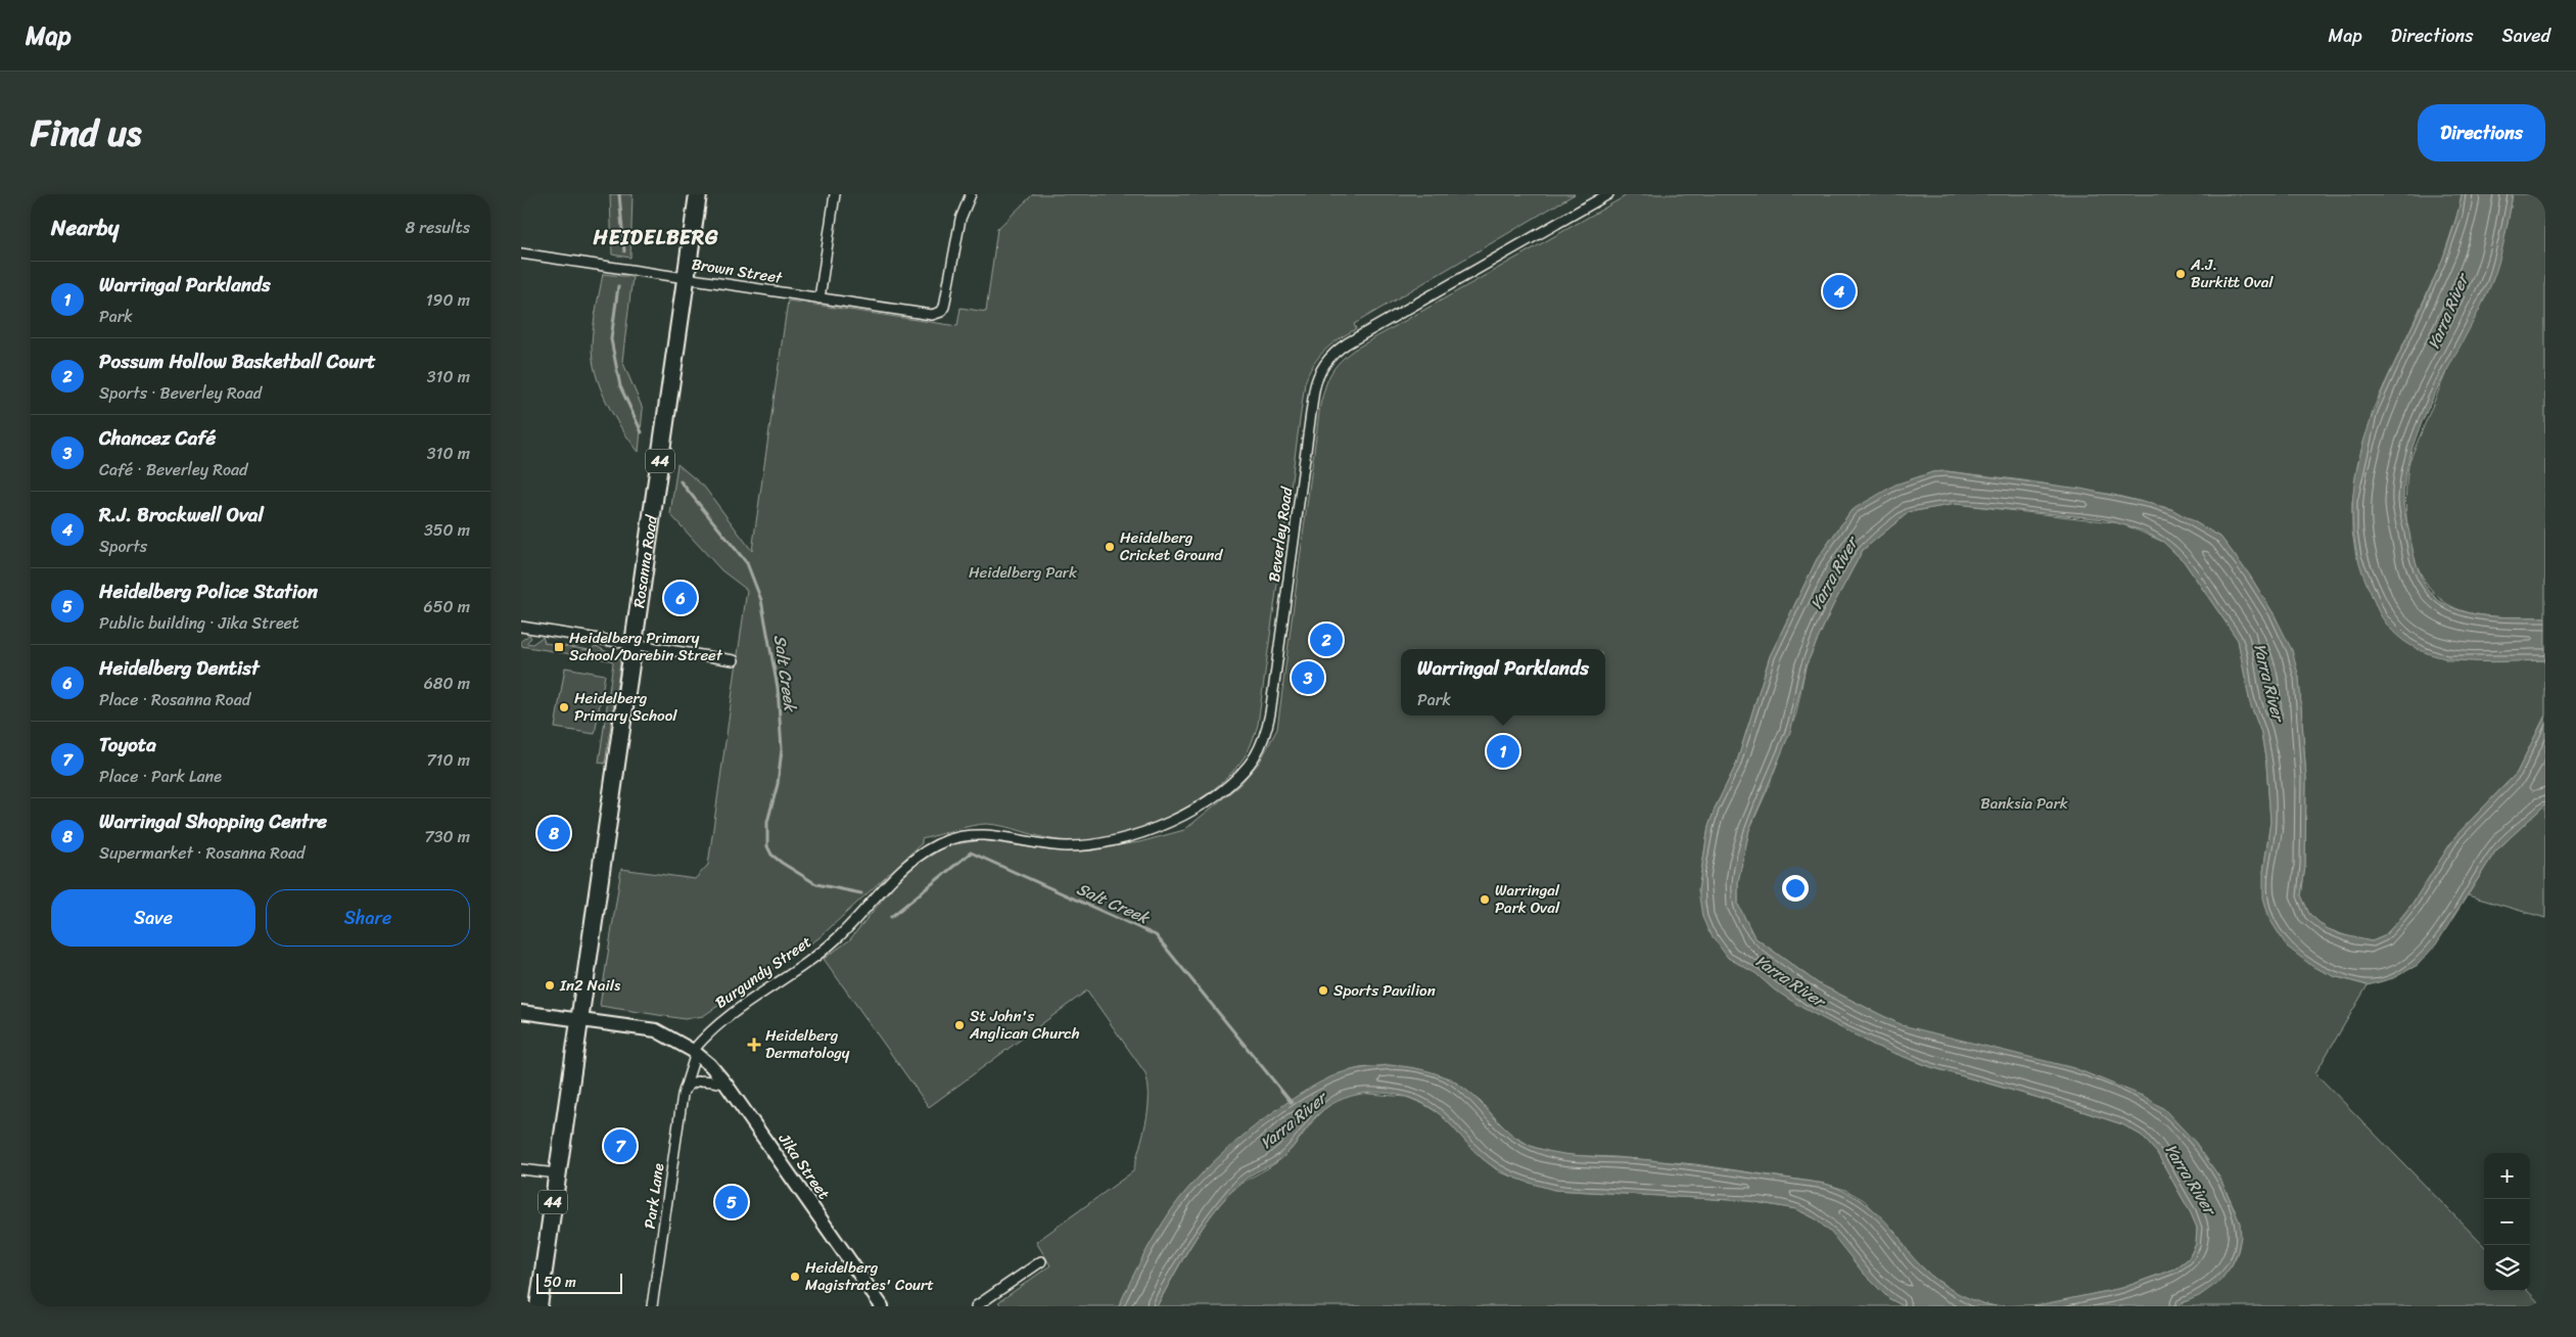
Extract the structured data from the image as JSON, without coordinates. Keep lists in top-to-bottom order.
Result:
{
  "streets": {
    "highway": ["44", "Rosanna Road"],
    "main road": ["Jika Street"],
    "street": [
      "Brown Street",
      "Beverley Road",
      "Burgundy Street",
      "Park Lane"
    ]
  },
  "crossings": [
    ["Brown Street", "Rosanna Road"],
    ["44", "Rosanna Road"],
    ["Beverley Road", "Burgundy Street"],
    ["Burgundy Street", "Jika Street"],
    ["Burgundy Street", "Park Lane"],
    ["Jika Street", "Park Lane"]
  ],
  "districts": ["HEIDELBERG"],
  "water": ["Yarra River", "Salt Creek"],
  "parks": ["Heidelberg Park", "Banksia Park"],
  "places": {
    "other": [
      "A.J. Burkitt Oval",
      "Heidelberg Cricket Ground",
      "Heidelberg Primary School",
      "Warringal Park Oval",
      "In2 Nails",
      "Sports Pavilion",
      "St John's Anglican Church",
      "Heidelberg Magistrates' Court"
    ],
    "transit": ["Heidelberg Primary School/Darebin Street"],
    "health": ["Heidelberg Dermatology"]
  },
  "scale_bar": "50 m",
  "page": {
    "header": "Map",
    "nav": ["Map", "Directions", "Saved"],
    "title": "Find us",
    "buttons": [
      "Directions",
      ["Save", "Share"]
    ],
    "heading": ["Nearby", "8 results"],
    "list": [
      {
        "mark": "1",
        "name": "Warringal Parklands",
        "note": "Park",
        "value": "190 m"
      },
      {
        "mark": "2",
        "name": "Possum Hollow Basketball Court",
        "note": "Sports · Beverley Road",
        "value": "310 m"
      },
      {
        "mark": "3",
        "name": "Chancez Café",
        "note": "Café · Beverley Road",
        "value": "310 m"
      },
      {
        "mark": "4",
        "name": "R.J. Brockwell Oval",
        "note": "Sports",
        "value": "350 m"
      },
      {
        "mark": "5",
        "name": "Heidelberg Police Station",
        "note": "Public building · Jika Street",
        "value": "650 m"
      },
      {
        "mark": "6",
        "name": "Heidelberg Dentist",
        "note": "Place · Rosanna Road",
        "value": "680 m"
      },
      {
        "mark": "7",
        "name": "Toyota",
        "note": "Place · Park Lane",
        "value": "710 m"
      },
      {
        "mark": "8",
        "name": "Warringal Shopping Centre",
        "note": "Supermarket · Rosanna Road",
        "value": "730 m"
      }
    ],
    "pins": [
      "4",
      "6",
      "2",
      "3",
      "1",
      "8",
      "7",
      "5"
    ],
    "popup": ["Warringal Parklands", "Park"],
    "map_buttons": ["+", "−"],
    "scale": "50 m"
  }
}
